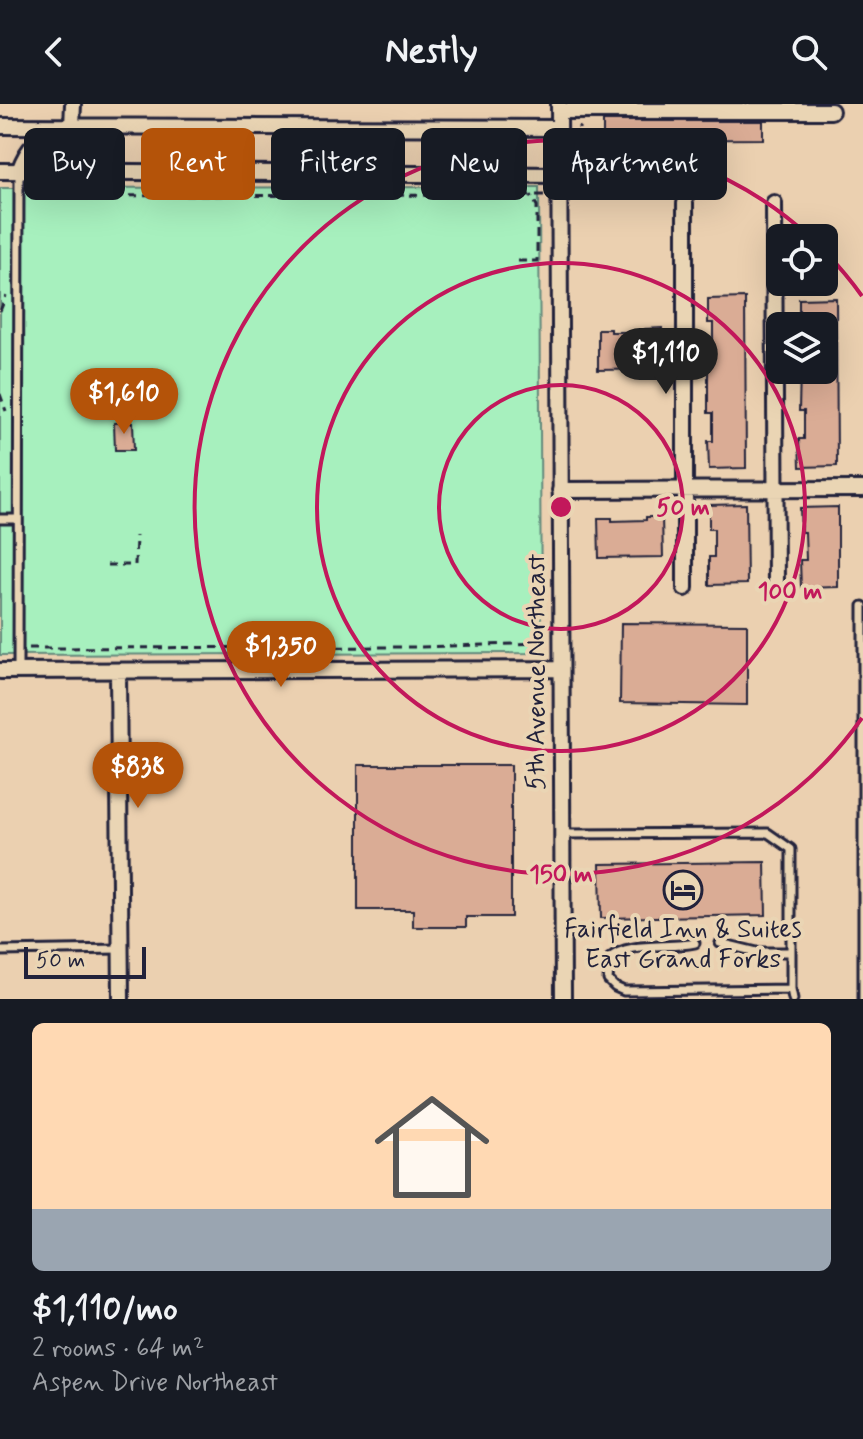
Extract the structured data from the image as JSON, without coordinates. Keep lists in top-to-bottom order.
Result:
{
  "streets": {
    "street": ["5th Avenue Northeast"]
  },
  "places": {
    "hotel": ["Fairfield Inn & Suites East Grand Forks"]
  },
  "scale_bar": "50 m",
  "page": {
    "header": "Nestly",
    "chip": [
      "Buy",
      "Rent",
      "Filters",
      "New",
      "Apartment"
    ],
    "price": [
      "$1,110",
      "$1,610",
      "$1,350",
      "$838"
    ],
    "scale": "50 m",
    "list": [
      {
        "name": "$1,110/mo",
        "note": "2 rooms · 64 m² · Aspen Drive Northeast"
      }
    ]
  },
  "rings": ["50 m", "100 m", "150 m"]
}
